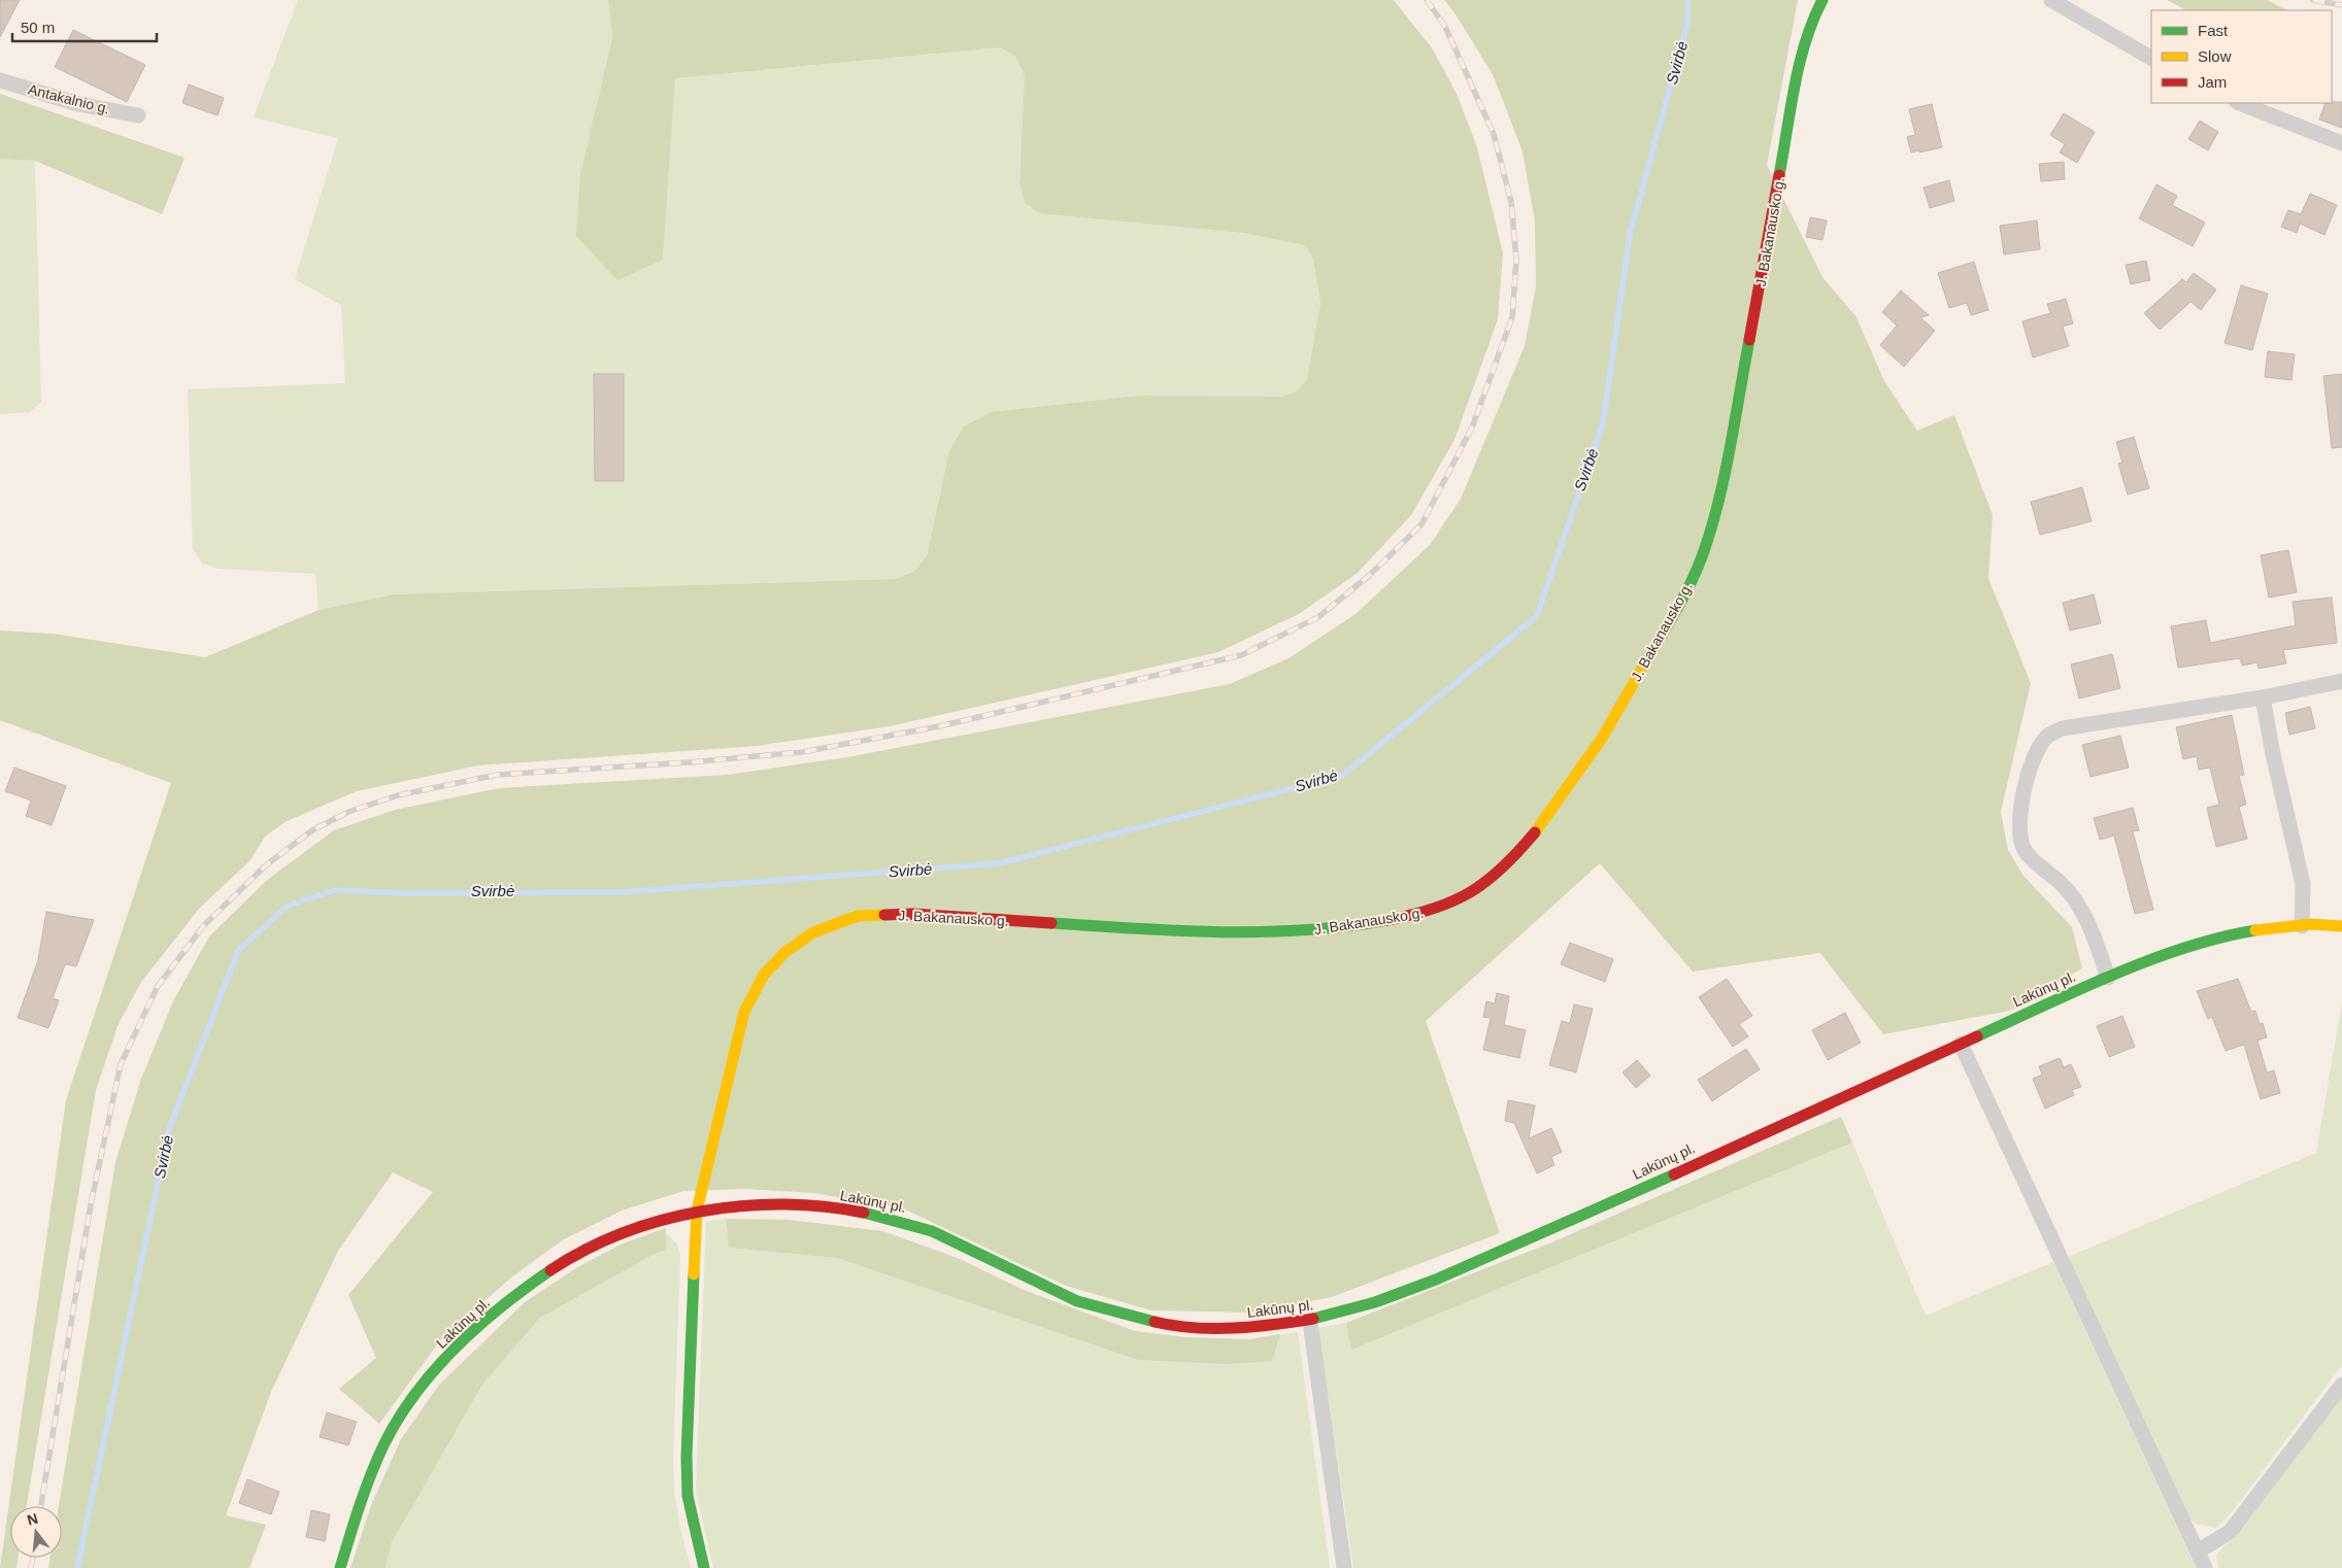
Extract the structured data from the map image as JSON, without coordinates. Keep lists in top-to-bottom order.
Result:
{
  "streets": {
    "street": ["Antakalnio g.", "J. Bakanausko g.", "Lakūnų pl."]
  },
  "crossings": [
    ["J. Bakanausko g.", "Lakūnų pl."]
  ],
  "water": ["Svirbė"],
  "legend": ["Fast", "Slow", "Jam"],
  "scale_bar": "50 m",
  "north": "top"
}
